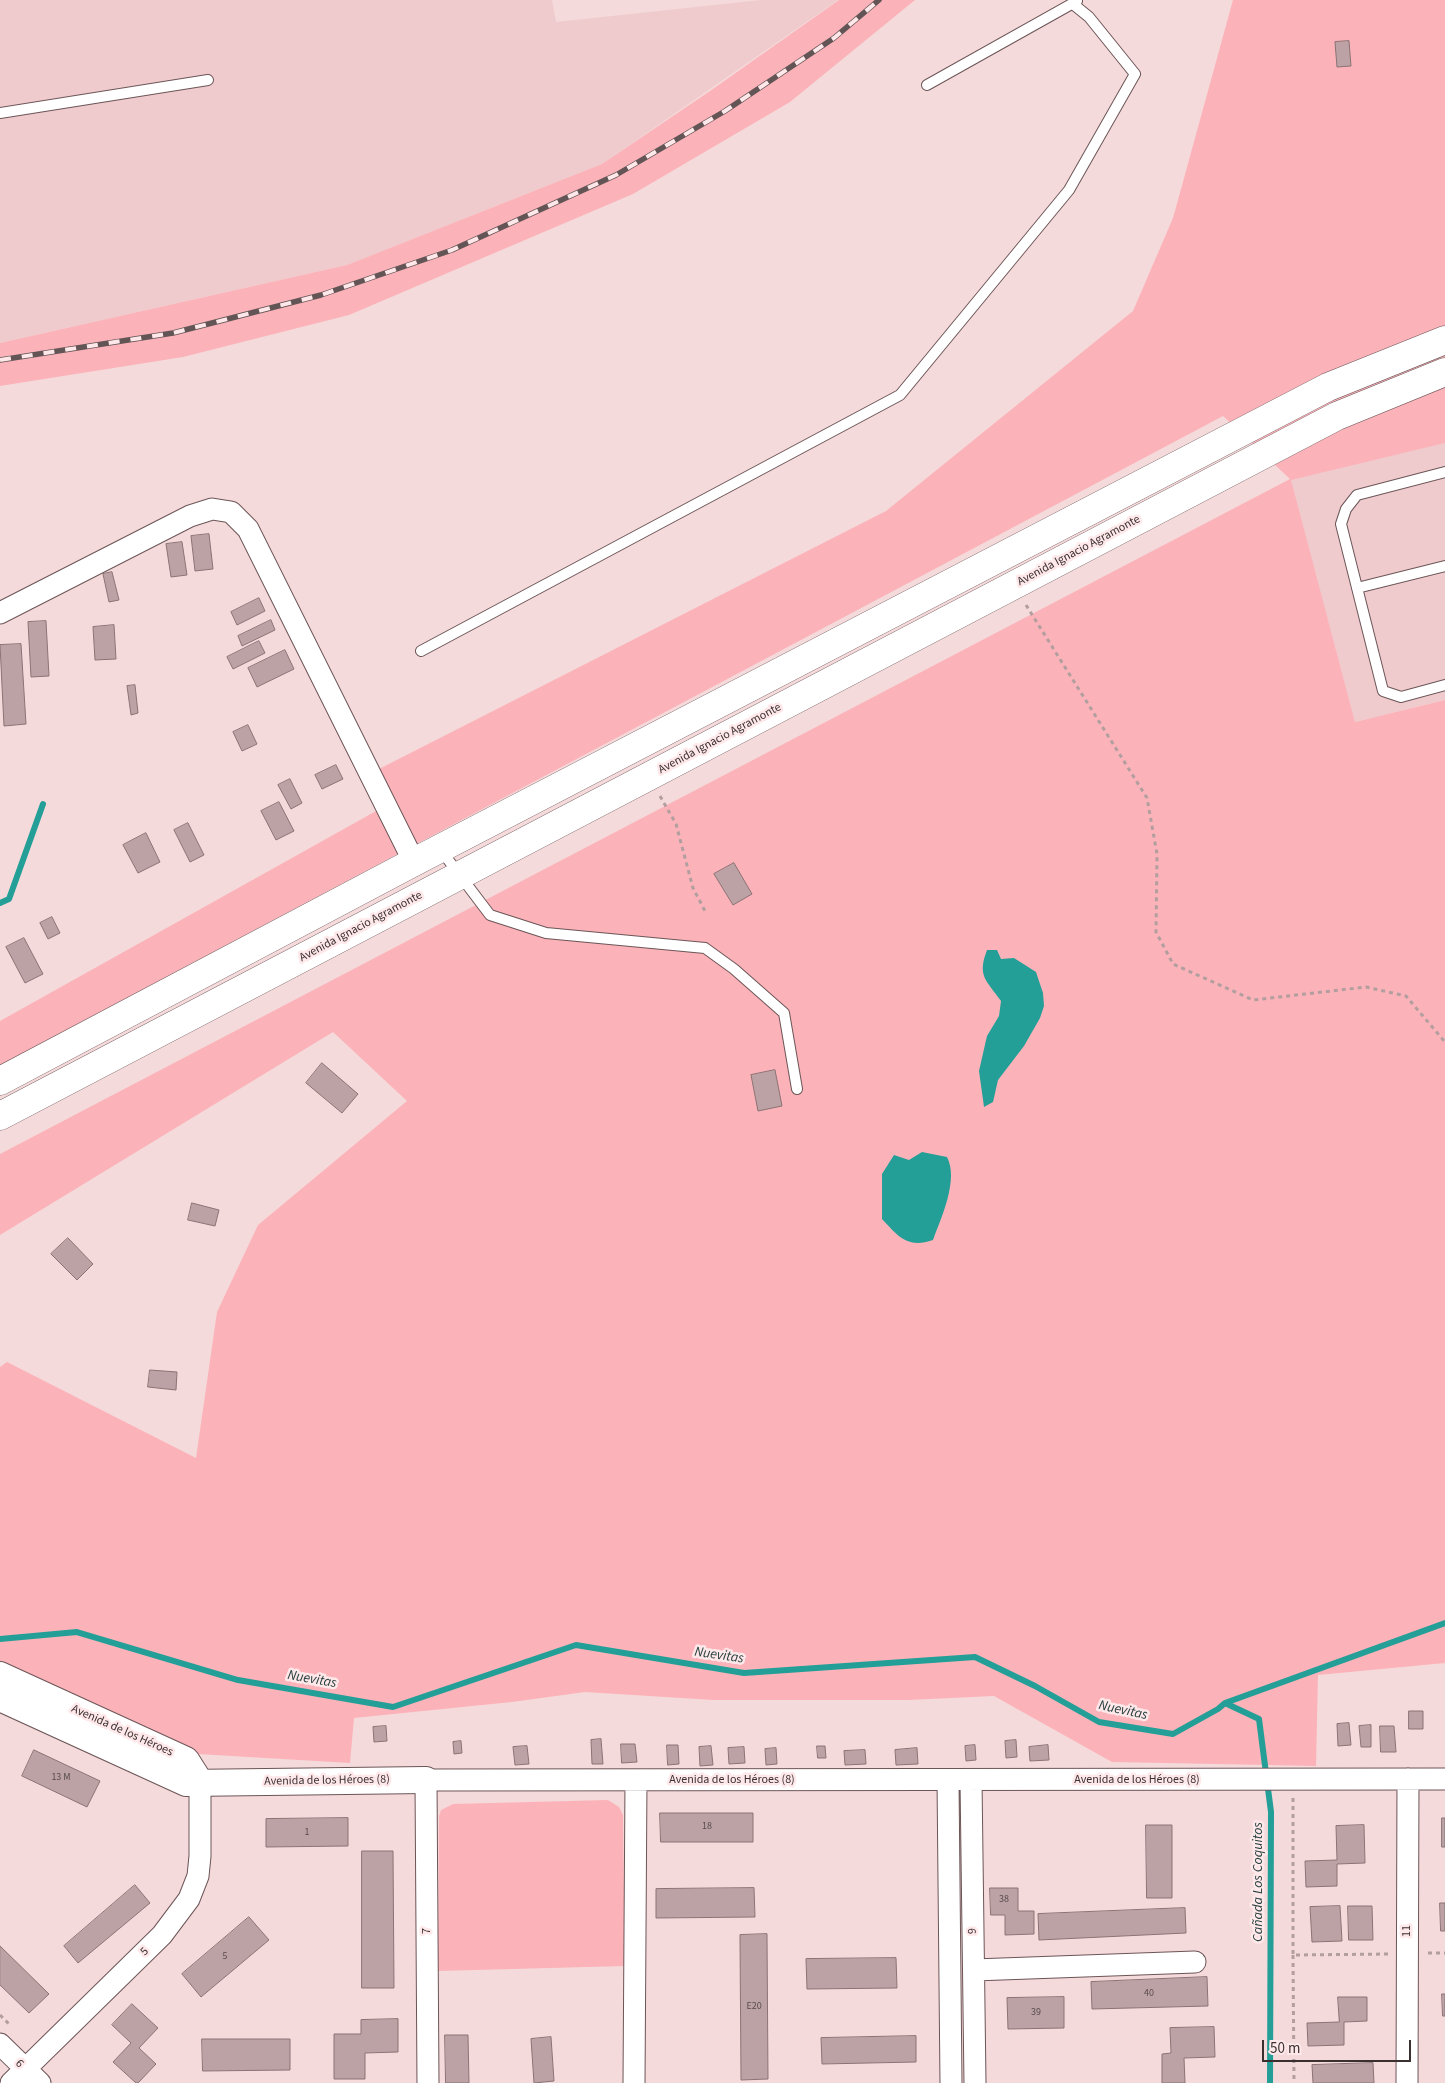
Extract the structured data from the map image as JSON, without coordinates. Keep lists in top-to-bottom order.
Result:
{
  "streets": {
    "main road": ["Avenida Ignacio Agramonte"],
    "street": [
      "Avenida de los Héroes",
      "Avenida de los Héroes (8)",
      "7",
      "9",
      "11",
      "5",
      "6"
    ]
  },
  "crossings": [
    ["Avenida de los Héroes", "Avenida de los Héroes (8)"],
    ["Avenida de los Héroes", "5"],
    ["Avenida de los Héroes (8)", "7"],
    ["Avenida de los Héroes (8)", "9"],
    ["Avenida de los Héroes (8)", "11"],
    ["Avenida de los Héroes (8)", "5"],
    ["5", "6"]
  ],
  "water": ["Nuevitas", "Cañada Los Coquitos"],
  "house_numbers": [
    "13 M",
    "18",
    "1",
    "38",
    "5",
    "40",
    "E20",
    "39"
  ],
  "scale_bar": "50 m"
}
